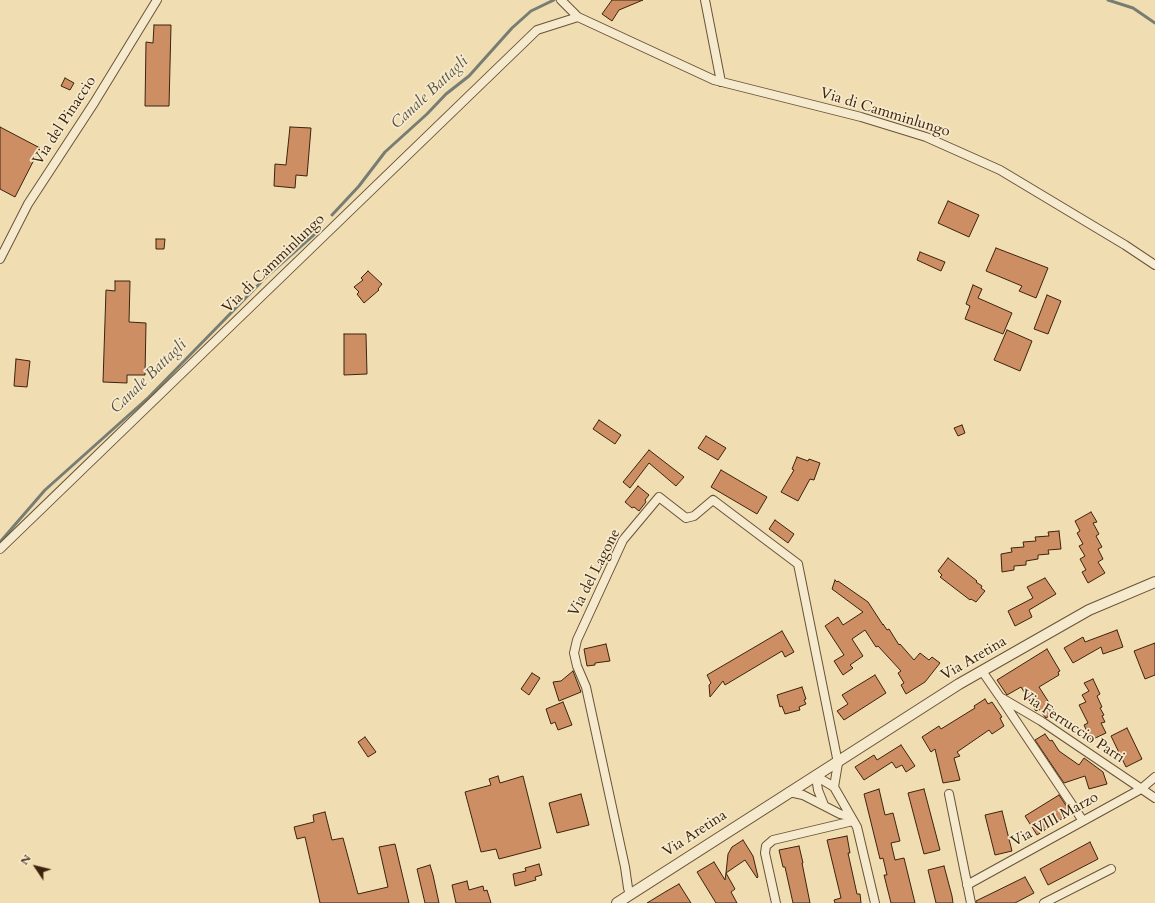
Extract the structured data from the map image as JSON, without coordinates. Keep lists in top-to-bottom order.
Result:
{
  "streets": {
    "street": [
      "Via di Camminlungo",
      "Via del Pinaccio",
      "Via del Lagone",
      "Via Aretina",
      "Via Ferruccio Parri",
      "Via VIII Marzo"
    ]
  },
  "crossings": [
    ["Via del Lagone", "Via Aretina"],
    ["Via Aretina", "Via Ferruccio Parri"],
    ["Via Ferruccio Parri", "Via VIII Marzo"]
  ],
  "water": ["Canale Battagli"],
  "north": "top left"
}
